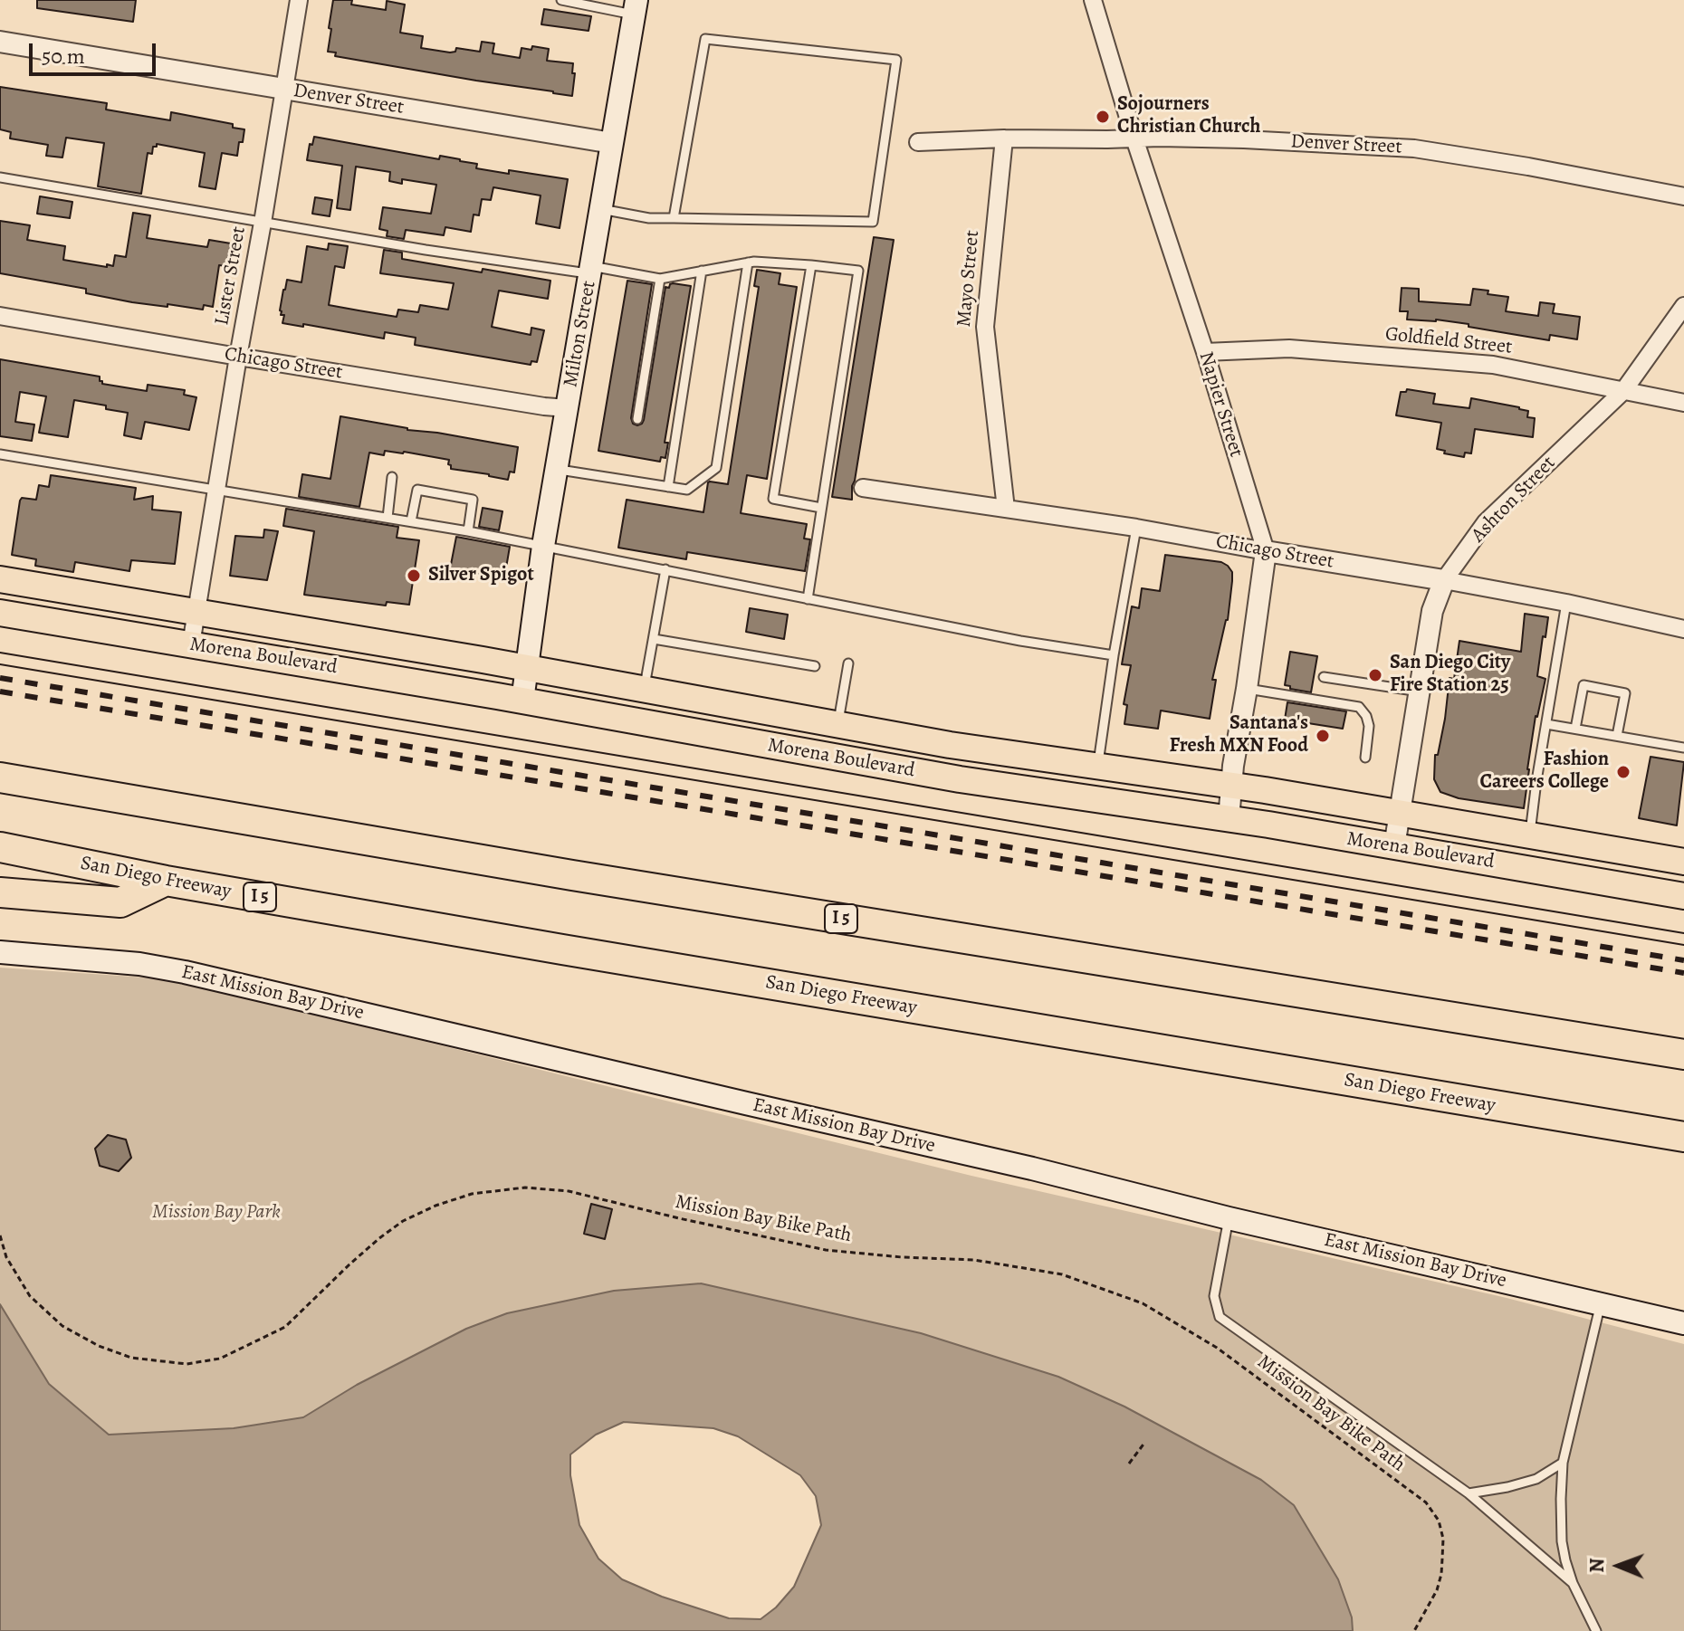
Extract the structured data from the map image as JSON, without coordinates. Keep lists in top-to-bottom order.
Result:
{
  "streets": {
    "highway": ["San Diego Freeway", "I 5"],
    "main road": ["Milton Street", "Morena Boulevard", "East Mission Bay Drive"],
    "street": [
      "Denver Street",
      "Lister Street",
      "Mayo Street",
      "Goldfield Street",
      "Chicago Street",
      "Napier Street",
      "Ashton Street"
    ],
    "path": ["Mission Bay Bike Path"]
  },
  "crossings": [
    ["Denver Street", "Lister Street"],
    ["Denver Street", "Mayo Street"],
    ["Denver Street", "Milton Street"],
    ["Denver Street", "Napier Street"],
    ["Lister Street", "Chicago Street"],
    ["Lister Street", "Morena Boulevard"],
    ["Mayo Street", "Chicago Street"],
    ["Milton Street", "Chicago Street"],
    ["Milton Street", "Morena Boulevard"],
    ["Goldfield Street", "Napier Street"],
    ["Goldfield Street", "Ashton Street"],
    ["Chicago Street", "Napier Street"],
    ["Chicago Street", "Ashton Street"],
    ["Napier Street", "Morena Boulevard"],
    ["Ashton Street", "Morena Boulevard"]
  ],
  "parks": ["Mission Bay Park"],
  "places": [
    "Sojourners Christian Church",
    "Silver Spigot",
    "San Diego City Fire Station 25",
    "Santana's Fresh MXN Food",
    "Fashion Careers College"
  ],
  "scale_bar": "50 m",
  "north": "left"
}
